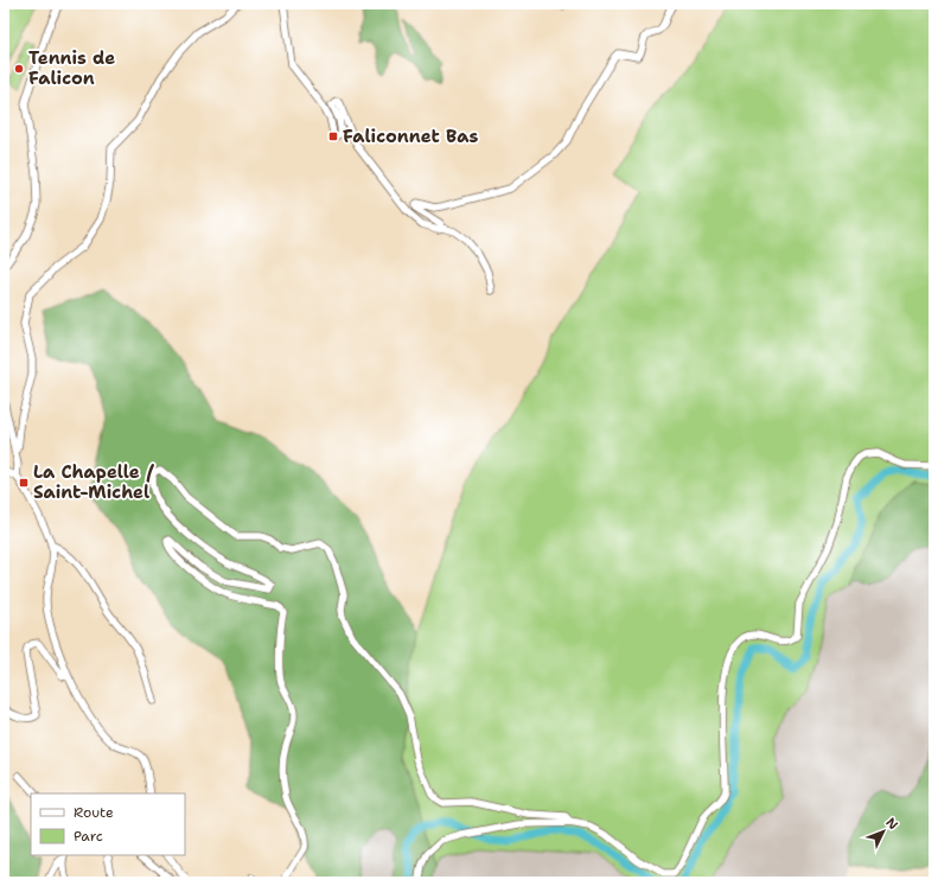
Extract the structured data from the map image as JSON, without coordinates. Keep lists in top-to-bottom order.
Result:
{
  "places": {
    "other": ["Tennis de Falicon"],
    "transit": ["Faliconnet Bas", "La Chapelle / Saint-Michel"]
  },
  "legend": ["Route", "Parc"],
  "north": "top right"
}
